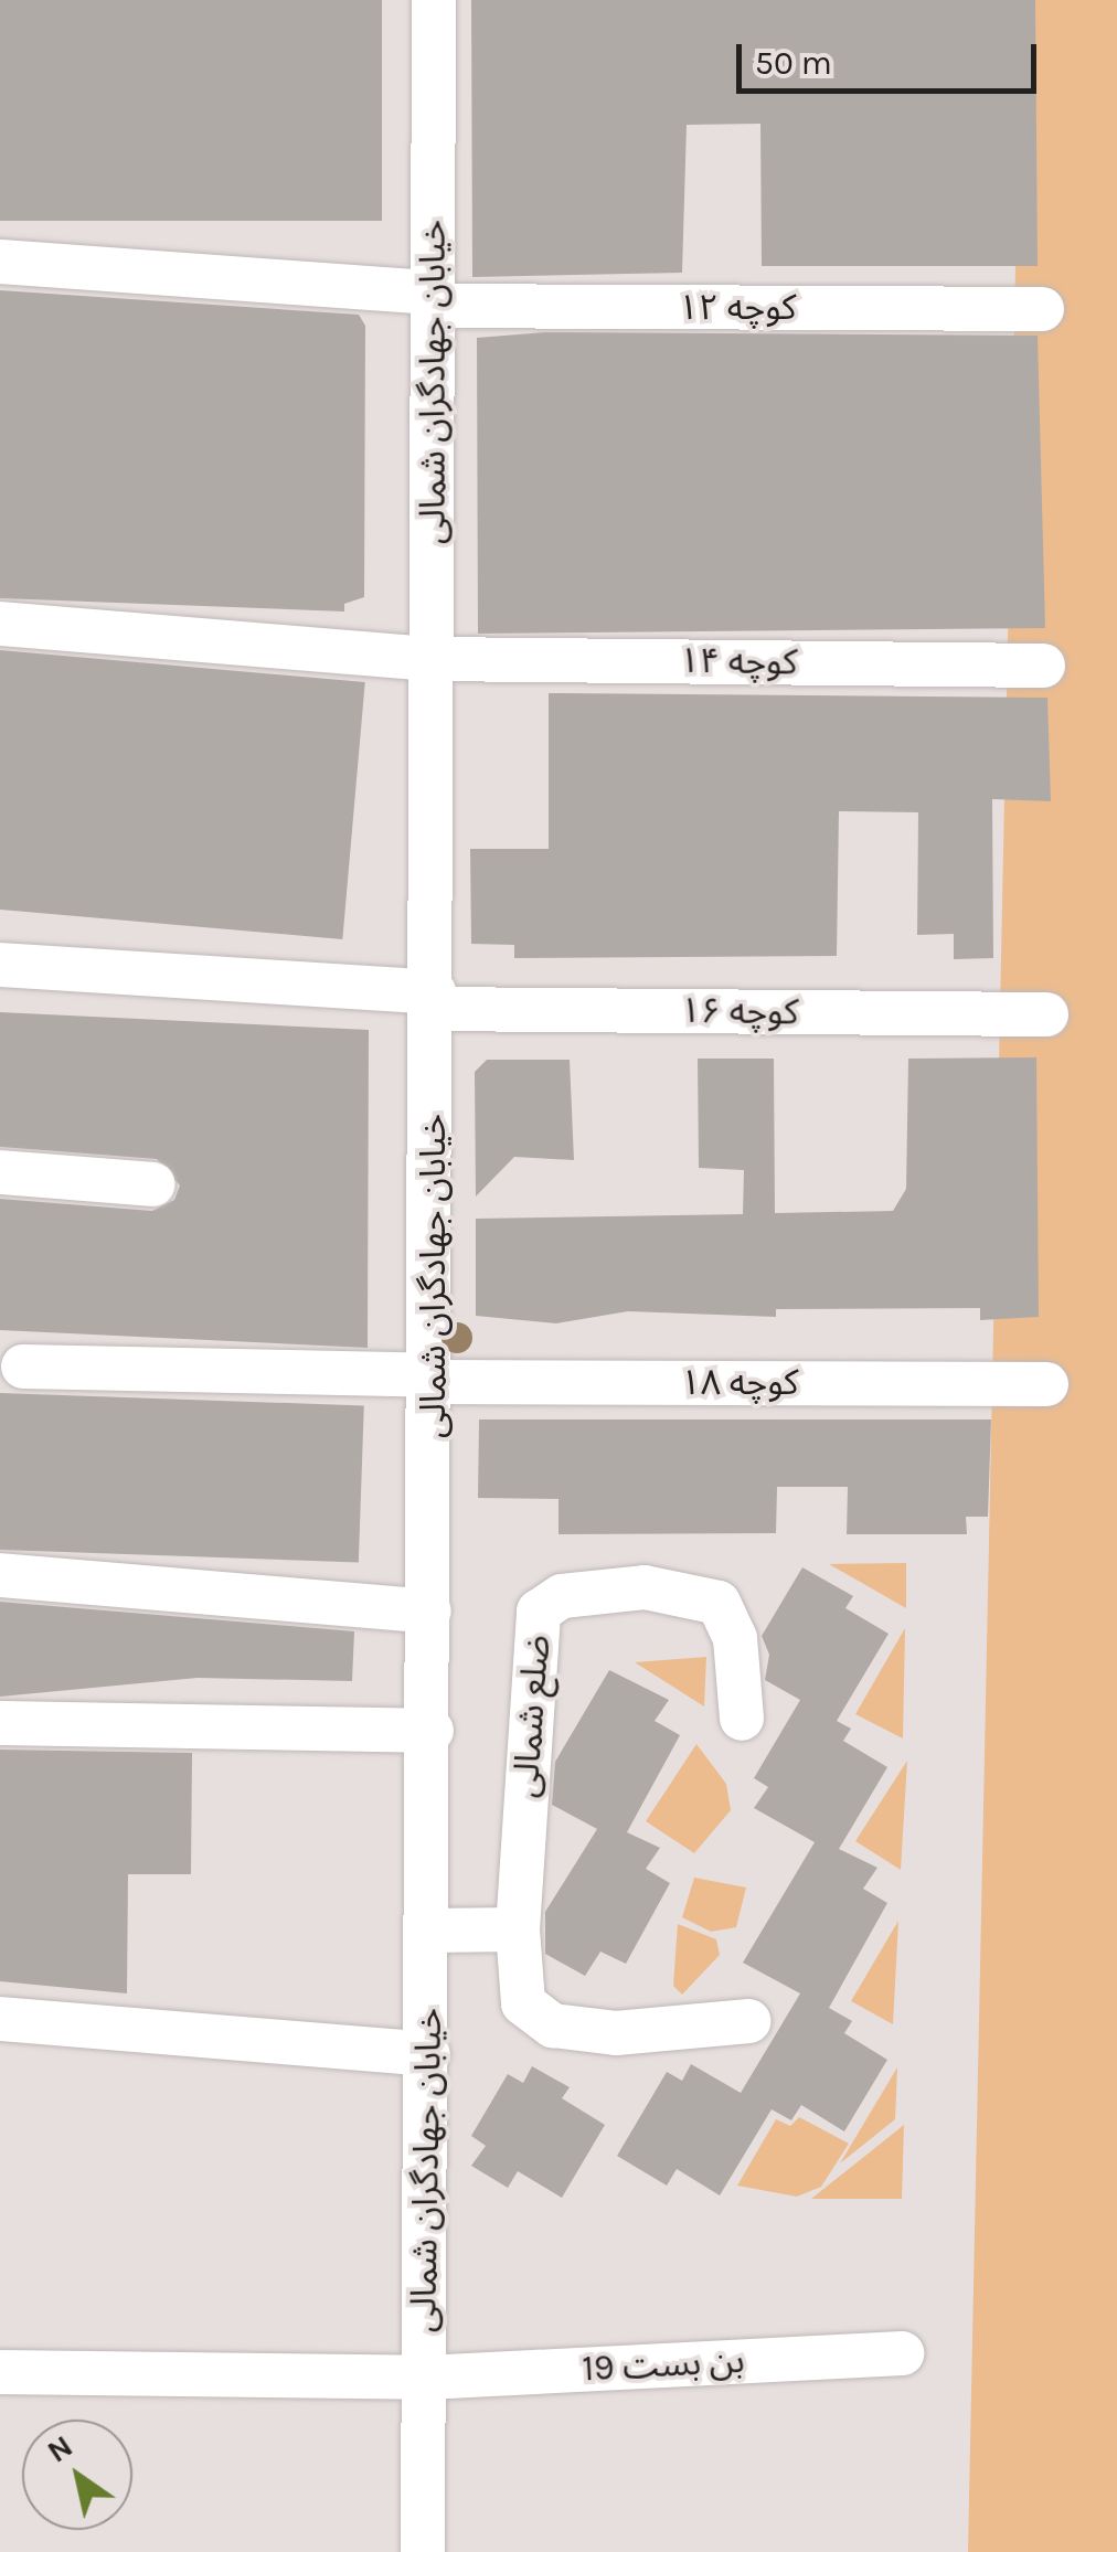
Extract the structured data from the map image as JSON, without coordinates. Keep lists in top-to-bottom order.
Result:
{
  "streets": {
    "street": [
      "کوچه ۱۲",
      "خیابان جهادگران شمالی",
      "کوچه ۱۴",
      "کوچه ۱۶",
      "کوچه ۱۸",
      "ضلع شمالی",
      "بن بست 19"
    ]
  },
  "crossings": [
    ["کوچه ۱۲", "خیابان جهادگران شمالی"],
    ["خیابان جهادگران شمالی", "کوچه ۱۴"],
    ["خیابان جهادگران شمالی", "کوچه ۱۶"],
    ["خیابان جهادگران شمالی", "کوچه ۱۸"],
    ["خیابان جهادگران شمالی", "بن بست 19"]
  ],
  "scale_bar": "50 m",
  "north": "top left"
}
